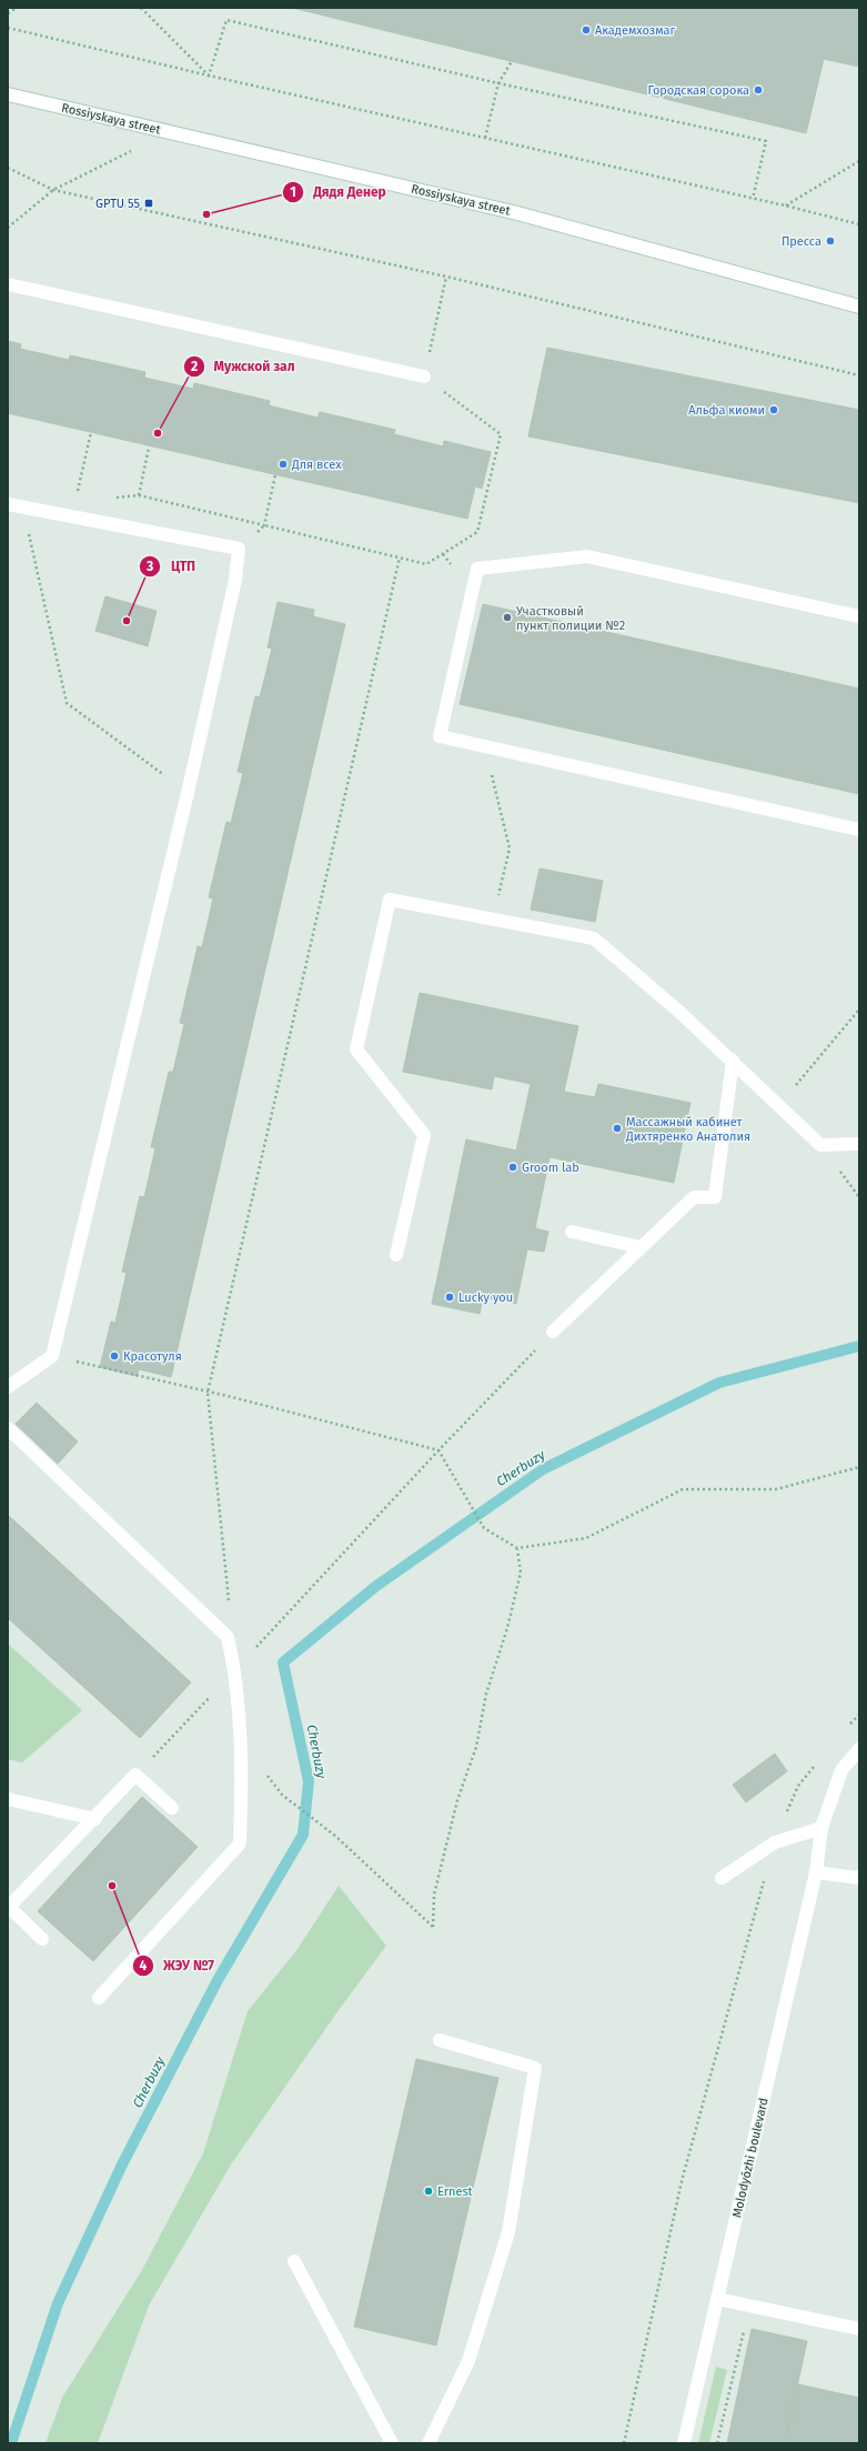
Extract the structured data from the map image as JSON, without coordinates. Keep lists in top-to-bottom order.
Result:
{
  "streets": {
    "main road": ["Rossiyskaya street", "Molodyózhi boulevard"]
  },
  "water": ["Cherbuzy"],
  "places": {
    "other": [
      "Академхозмаг",
      "Городская сорока",
      "Дядя Денер",
      "Пресса",
      "Альфа киоми",
      "Мужской зал",
      "Для всех",
      "Участковый пункт полиции №2",
      "ЦТП",
      "Массажный кабинет Дихтяренко Анатолия",
      "Groom lab",
      "Lucky you",
      "Красотуля",
      "ЖЭУ №7",
      "Ernest"
    ],
    "transit": ["GPTU 55"]
  }
}
